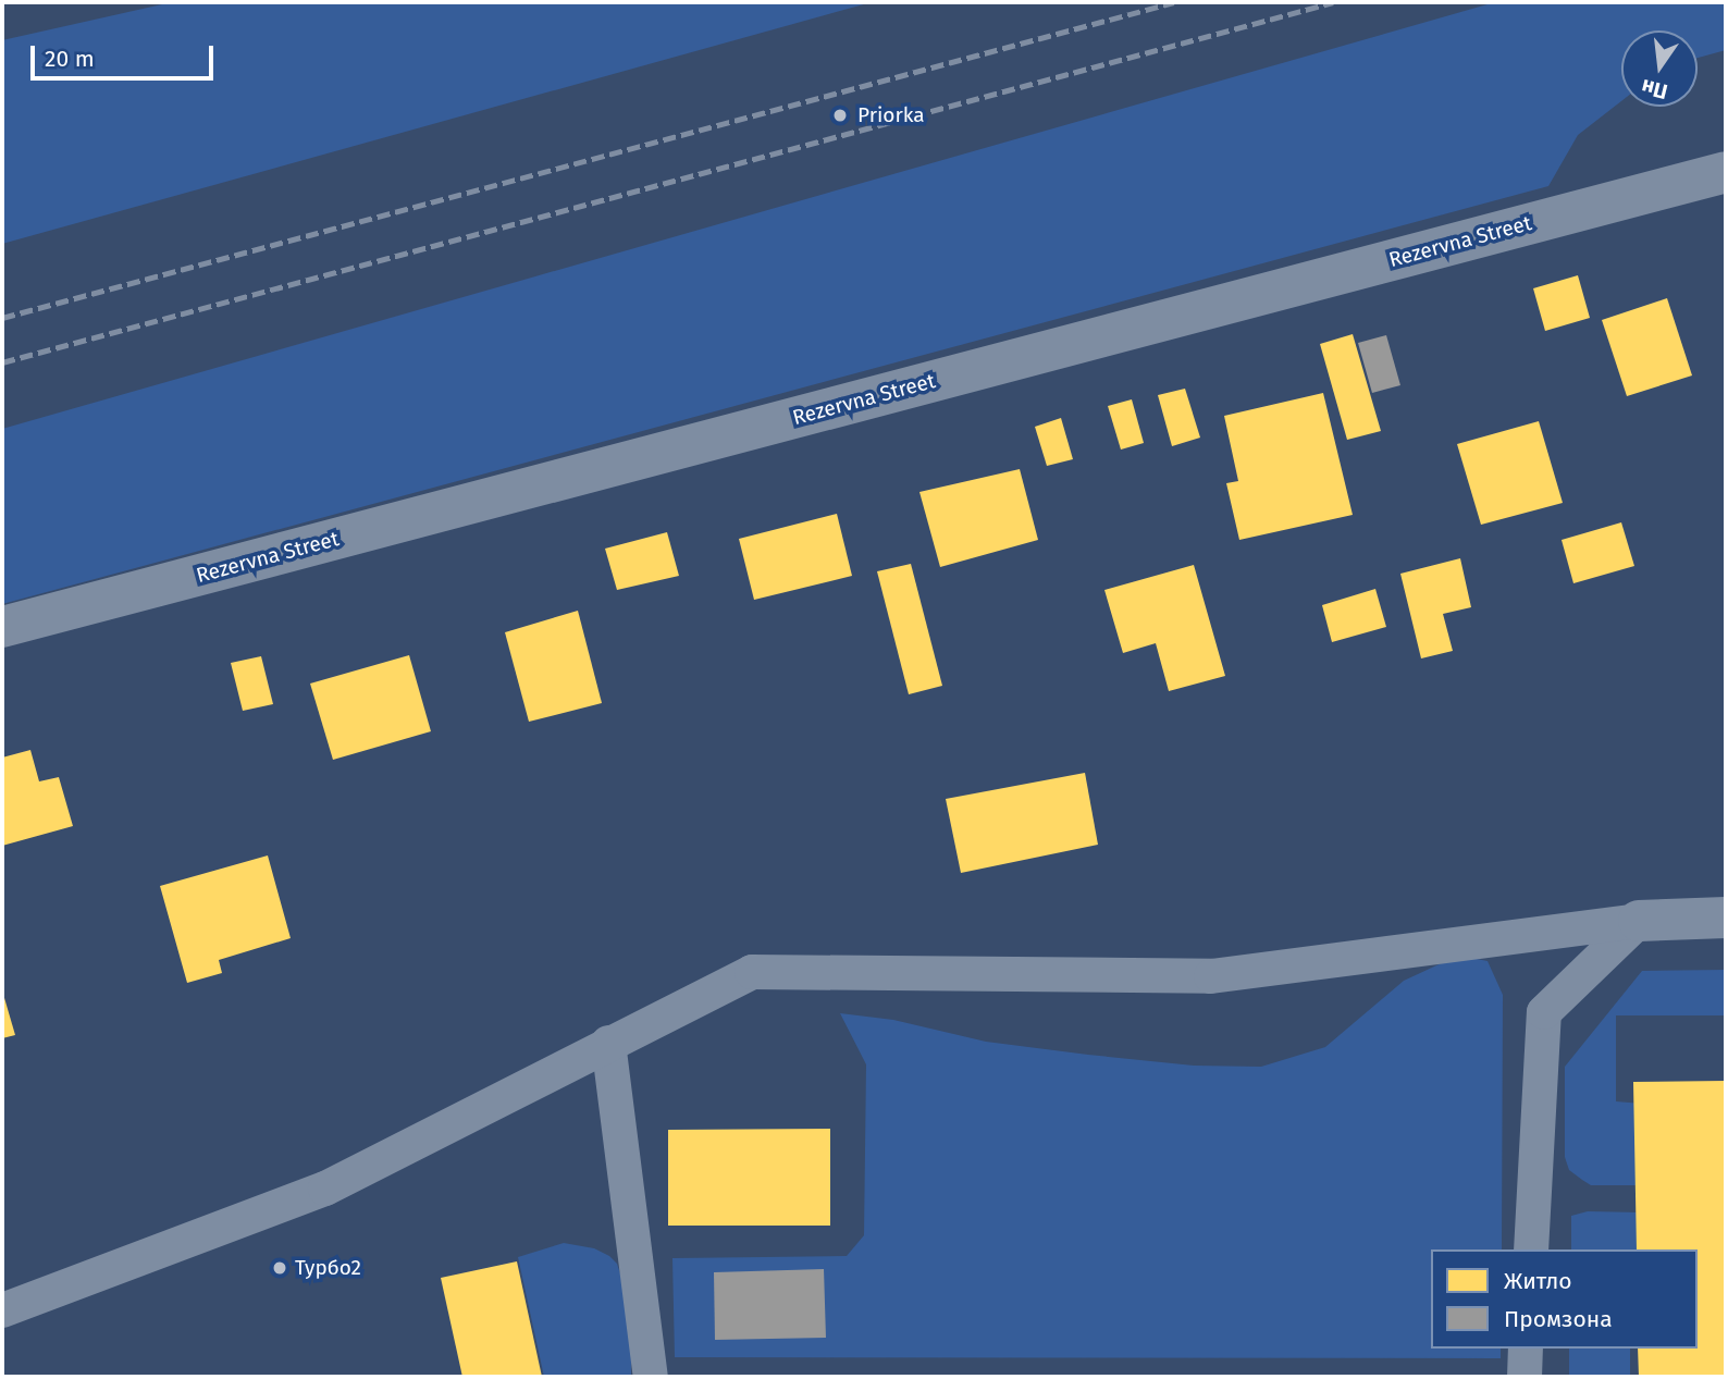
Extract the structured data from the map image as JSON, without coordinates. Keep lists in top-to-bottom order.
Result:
{
  "streets": {
    "street": ["Rezervna Street"]
  },
  "places": ["Priorka", "Турбо2"],
  "legend": ["Житло", "Промзона"],
  "scale_bar": "20 m",
  "north": "bottom"
}
